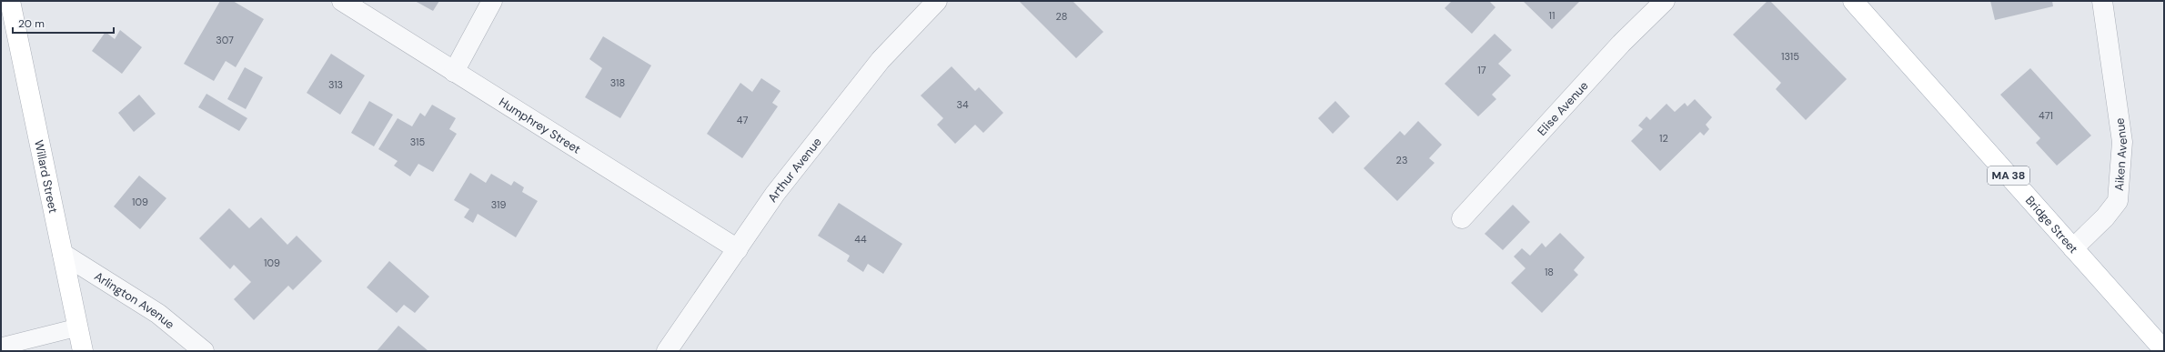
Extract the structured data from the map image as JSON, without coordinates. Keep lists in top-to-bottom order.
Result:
{
  "streets": {
    "main road": ["Willard Street", "MA 38", "Bridge Street"],
    "street": [
      "Elise Avenue",
      "Humphrey Street",
      "Aiken Avenue",
      "Arthur Avenue",
      "Arlington Avenue"
    ]
  },
  "crossings": [
    ["Humphrey Street", "Arthur Avenue"],
    ["Aiken Avenue", "Bridge Street"],
    ["Willard Street", "Arlington Avenue"]
  ],
  "house_numbers": [
    "11",
    "28",
    "307",
    "1315",
    "17",
    "318",
    "313",
    "34",
    "471",
    "47",
    "12",
    "315",
    "23",
    "109",
    "319",
    "44",
    "109",
    "18"
  ],
  "scale_bar": "20 m"
}
